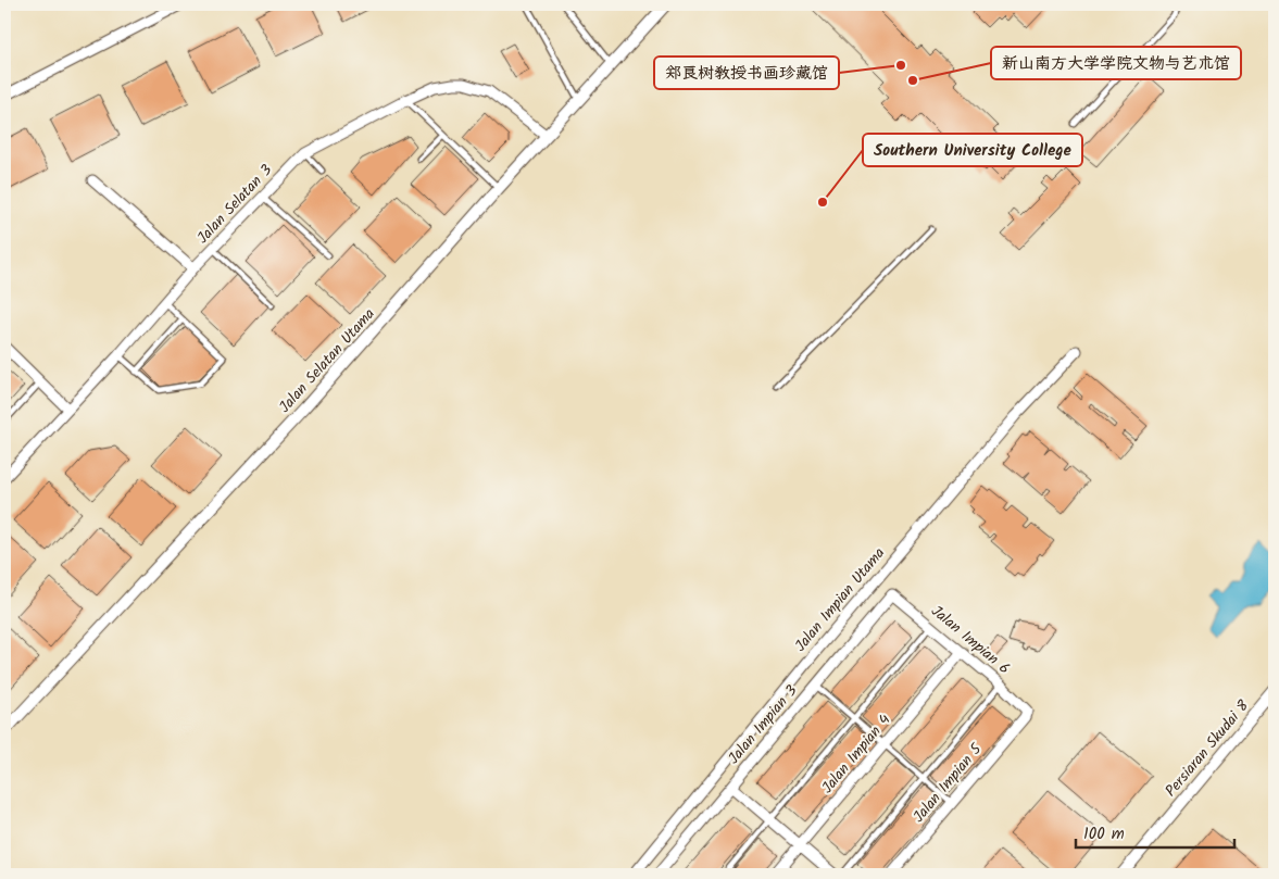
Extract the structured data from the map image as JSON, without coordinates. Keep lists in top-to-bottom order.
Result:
{
  "streets": {
    "street": [
      "Jalan Selatan 3",
      "Jalan Selatan Utama",
      "Jalan Impian Utama",
      "Jalan Impian 6",
      "Jalan Impian 3",
      "Persiaran Skudai 8",
      "Jalan Impian 4",
      "Jalan Impian 5"
    ]
  },
  "crossings": [
    ["Jalan Selatan 3", "Jalan Selatan Utama"],
    ["Jalan Impian 6", "Jalan Impian 3"],
    ["Jalan Impian 6", "Jalan Impian 4"],
    ["Jalan Impian 6", "Jalan Impian 5"]
  ],
  "places": ["郑良树教授书画珍藏馆", "新山南方大学学院文物与艺术馆", "Southern University College"],
  "scale_bar": "100 m"
}
